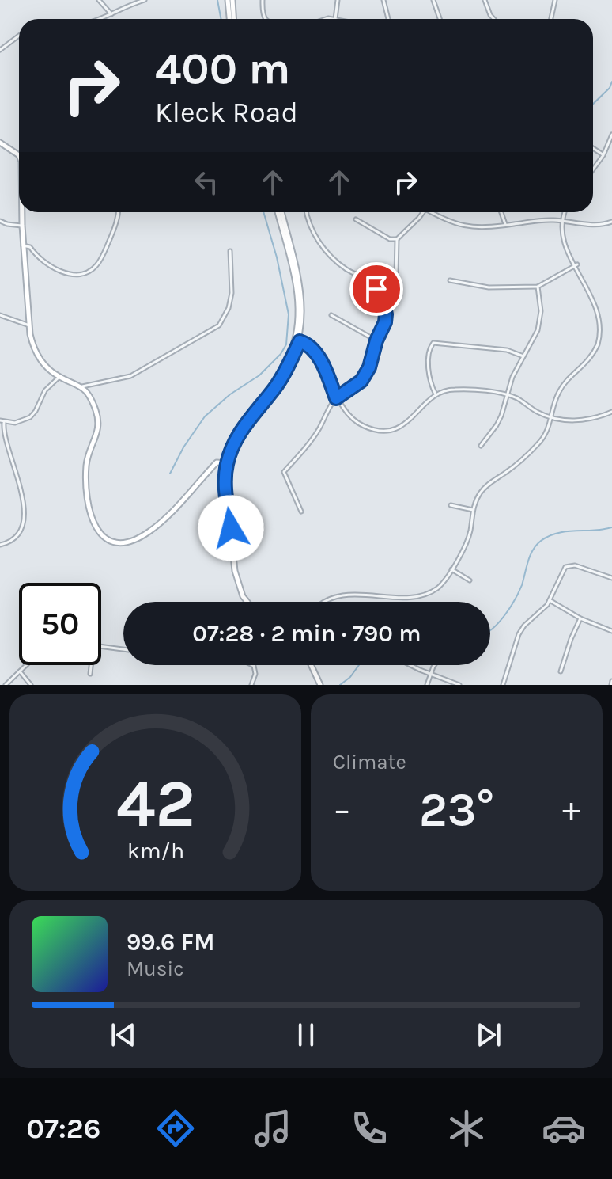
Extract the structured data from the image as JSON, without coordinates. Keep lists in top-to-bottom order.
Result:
{
  "page": {
    "turn": ["400 m", "Kleck Road"],
    "limit": "50",
    "trip": "07:28 · 2 min · 790 m",
    "tile": "Climate",
    "heat": ["−", "23°", "+"],
    "song": ["99.6 FM", "Music"],
    "tabs": "07:26",
    "gauge": ["42", "km/h"]
  }
}
